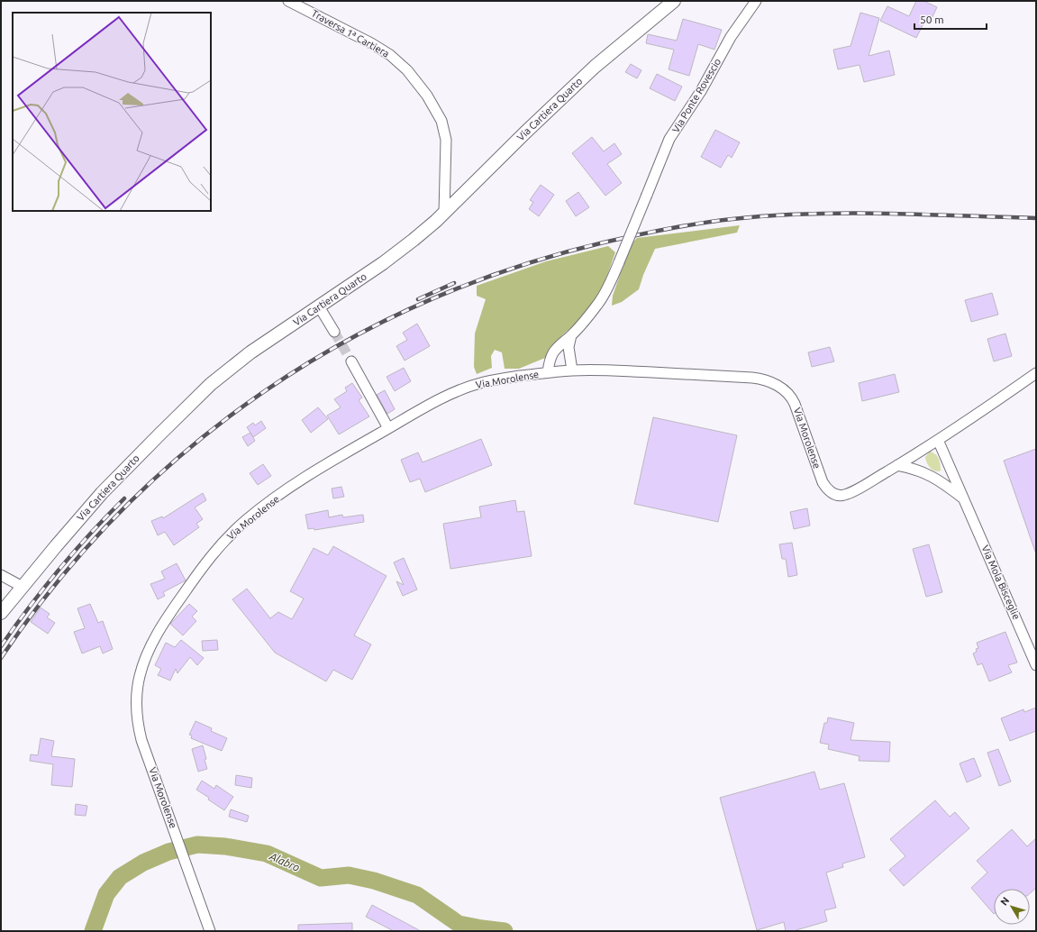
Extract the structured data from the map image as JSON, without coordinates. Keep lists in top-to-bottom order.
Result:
{
  "streets": {
    "street": [
      "Traversa 1ª Cartiera",
      "Via Ponte Rovescio",
      "Via Cartiera Quarto",
      "Via Morolense",
      "Via Mola Bisceglie"
    ]
  },
  "crossings": [
    ["Traversa 1ª Cartiera", "Via Cartiera Quarto"],
    ["Via Morolense", "Via Mola Bisceglie"]
  ],
  "water": ["Alabro"],
  "scale_bar": "50 m",
  "north": "top left"
}
